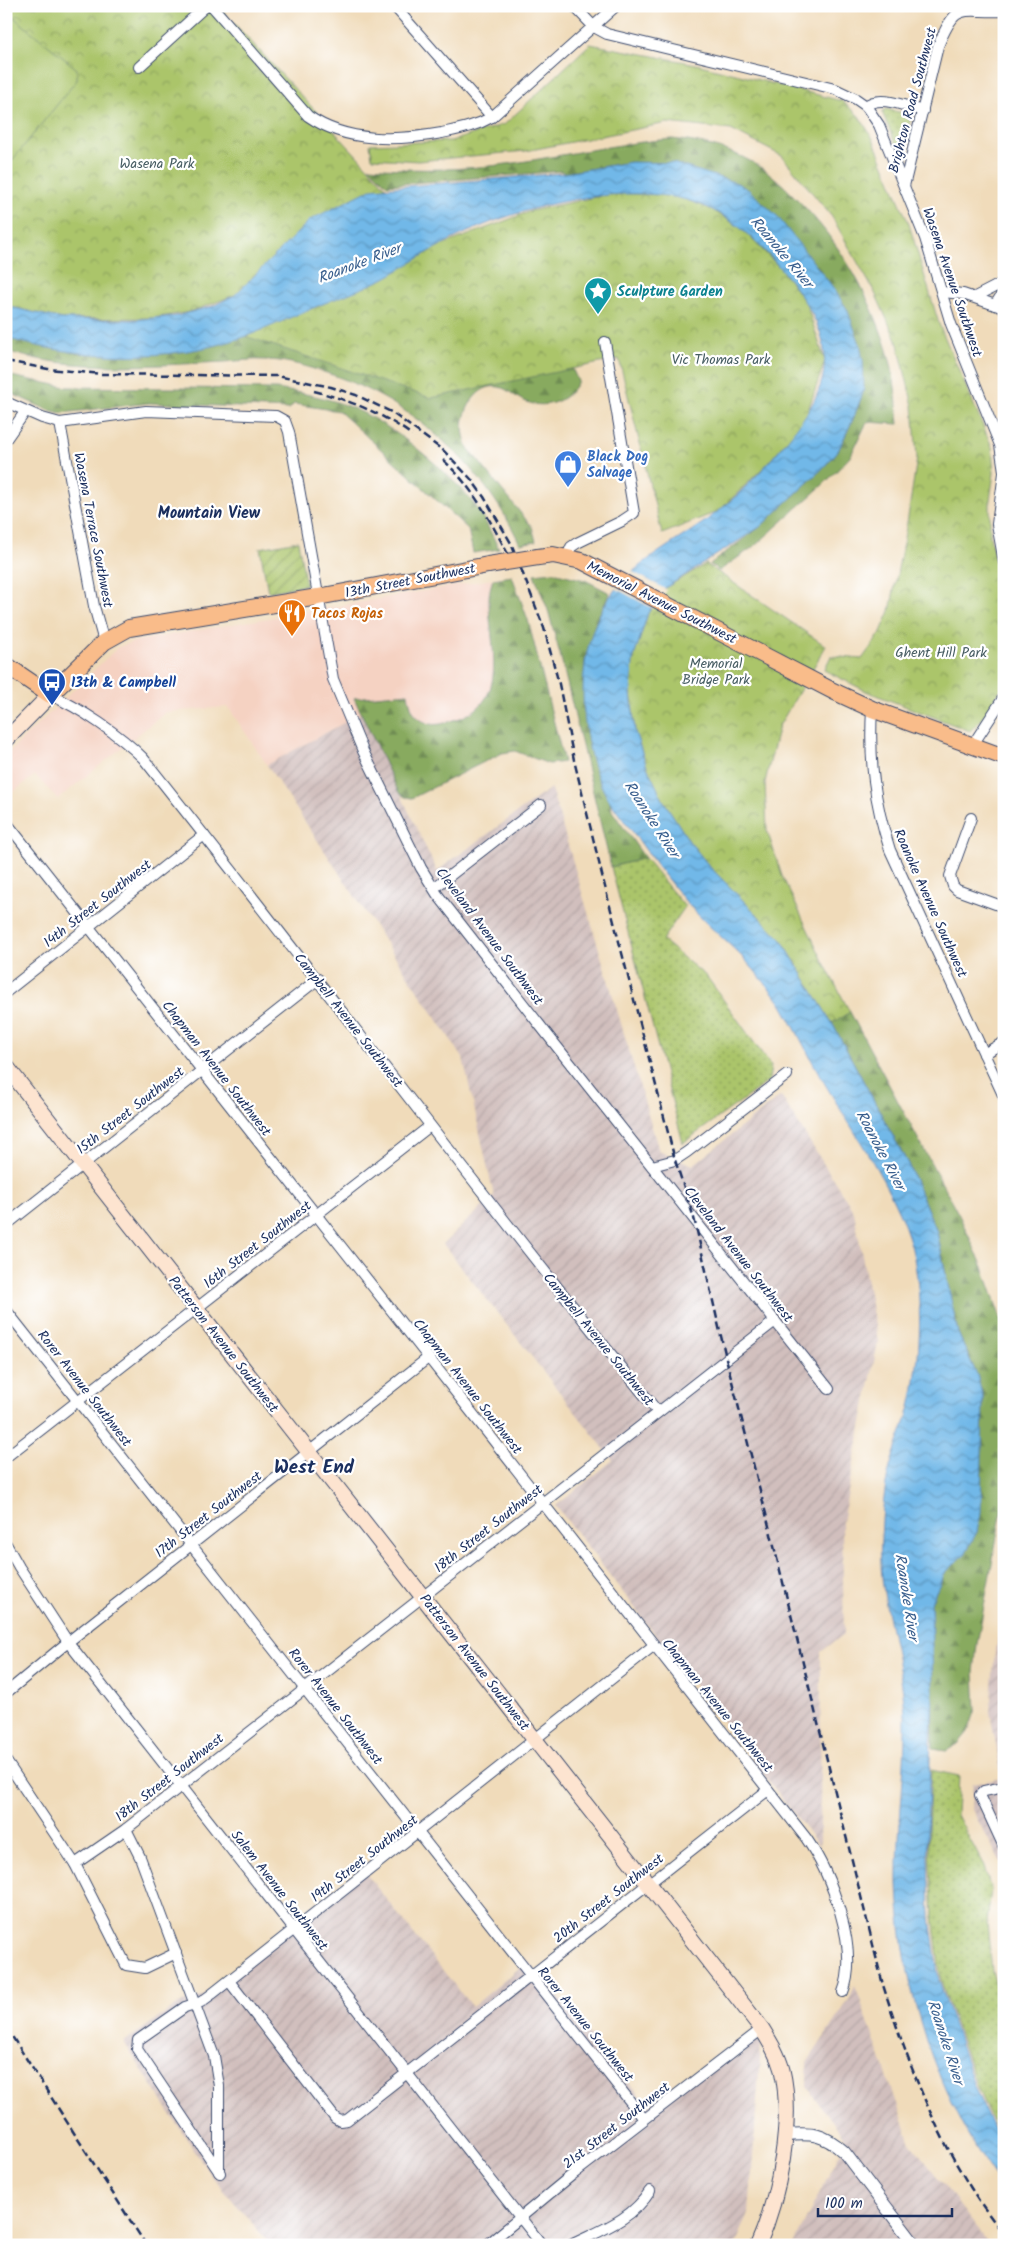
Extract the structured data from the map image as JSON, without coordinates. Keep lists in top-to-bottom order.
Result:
{
  "streets": {
    "main road": [
      "13th Street Southwest",
      "Memorial Avenue Southwest",
      "Campbell Avenue Southwest",
      "Patterson Avenue Southwest"
    ],
    "street": [
      "Brighton Road Southwest",
      "Wasena Avenue Southwest",
      "Wasena Terrace Southwest",
      "14th Street Southwest",
      "Roanoke Avenue Southwest",
      "Cleveland Avenue Southwest",
      "Chapman Avenue Southwest",
      "15th Street Southwest",
      "16th Street Southwest",
      "Rorer Avenue Southwest",
      "17th Street Southwest",
      "18th Street Southwest",
      "19th Street Southwest",
      "Salem Avenue Southwest",
      "20th Street Southwest",
      "21st Street Southwest"
    ]
  },
  "crossings": [
    ["Brighton Road Southwest", "Wasena Avenue Southwest"],
    ["Wasena Terrace Southwest", "13th Street Southwest"],
    ["Wasena Terrace Southwest", "Cleveland Avenue Southwest"],
    ["13th Street Southwest", "Memorial Avenue Southwest"],
    ["13th Street Southwest", "Cleveland Avenue Southwest"],
    ["13th Street Southwest", "Campbell Avenue Southwest"],
    ["Memorial Avenue Southwest", "Roanoke Avenue Southwest"],
    ["14th Street Southwest", "Campbell Avenue Southwest"],
    ["14th Street Southwest", "Chapman Avenue Southwest"],
    ["Cleveland Avenue Southwest", "18th Street Southwest"],
    ["Campbell Avenue Southwest", "15th Street Southwest"],
    ["Campbell Avenue Southwest", "16th Street Southwest"],
    ["Campbell Avenue Southwest", "18th Street Southwest"],
    ["Chapman Avenue Southwest", "15th Street Southwest"],
    ["Chapman Avenue Southwest", "16th Street Southwest"],
    ["Chapman Avenue Southwest", "17th Street Southwest"],
    ["Chapman Avenue Southwest", "18th Street Southwest"],
    ["Chapman Avenue Southwest", "19th Street Southwest"],
    ["Chapman Avenue Southwest", "20th Street Southwest"],
    ["15th Street Southwest", "Patterson Avenue Southwest"],
    ["16th Street Southwest", "Patterson Avenue Southwest"],
    ["16th Street Southwest", "Rorer Avenue Southwest"],
    ["Patterson Avenue Southwest", "17th Street Southwest"],
    ["Patterson Avenue Southwest", "18th Street Southwest"],
    ["Patterson Avenue Southwest", "19th Street Southwest"],
    ["Patterson Avenue Southwest", "20th Street Southwest"],
    ["Patterson Avenue Southwest", "21st Street Southwest"],
    ["Rorer Avenue Southwest", "17th Street Southwest"],
    ["Rorer Avenue Southwest", "18th Street Southwest"],
    ["Rorer Avenue Southwest", "19th Street Southwest"],
    ["Rorer Avenue Southwest", "20th Street Southwest"],
    ["Rorer Avenue Southwest", "21st Street Southwest"],
    ["17th Street Southwest", "Salem Avenue Southwest"],
    ["18th Street Southwest", "Salem Avenue Southwest"],
    ["19th Street Southwest", "Salem Avenue Southwest"],
    ["19th Street Southwest", "20th Street Southwest"],
    ["Salem Avenue Southwest", "20th Street Southwest"],
    ["Salem Avenue Southwest", "21st Street Southwest"]
  ],
  "districts": ["Mountain View", "West End"],
  "water": ["Roanoke River"],
  "parks": [
    "Wasena Park",
    "Vic Thomas Park",
    "Ghent Hill Park",
    "Memorial Bridge Park"
  ],
  "places": {
    "place": ["Sculpture Garden"],
    "shop": ["Black Dog Salvage"],
    "restaurant": ["Tacos Rojas"],
    "bus stop": ["13th & Campbell"]
  },
  "scale_bar": "100 m"
}
